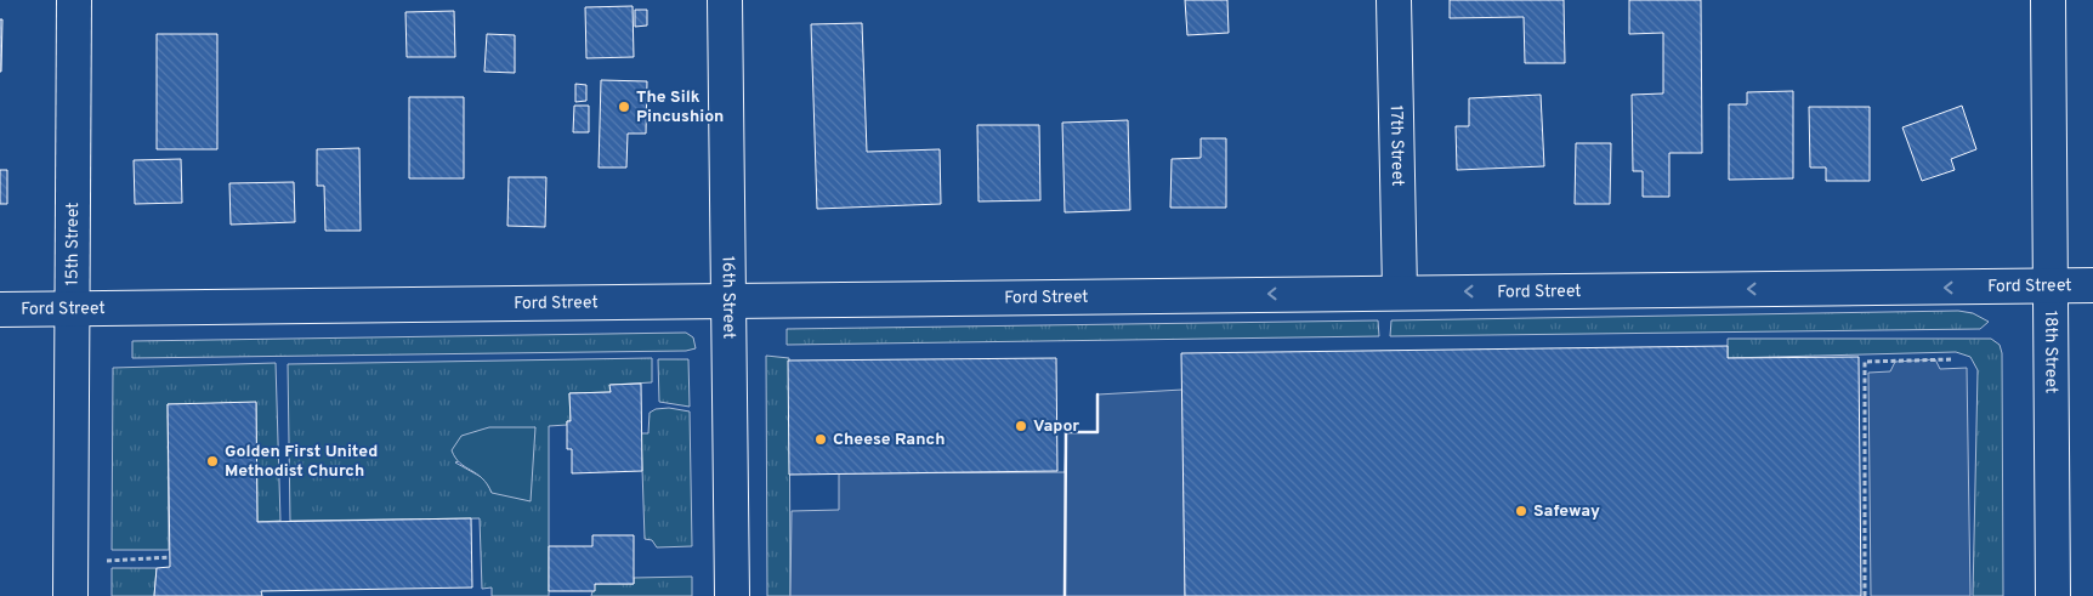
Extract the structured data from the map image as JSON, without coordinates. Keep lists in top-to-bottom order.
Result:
{
  "streets": {
    "street": [
      "17th Street",
      "15th Street",
      "Ford Street",
      "16th Street",
      "18th Street"
    ]
  },
  "crossings": [
    ["17th Street", "Ford Street"],
    ["15th Street", "Ford Street"],
    ["Ford Street", "16th Street"],
    ["Ford Street", "18th Street"]
  ],
  "one_way": ["Ford Street"],
  "places": [
    "The Silk Pincushion",
    "Vapor",
    "Cheese Ranch",
    "Golden First United Methodist Church",
    "Safeway"
  ]
}
